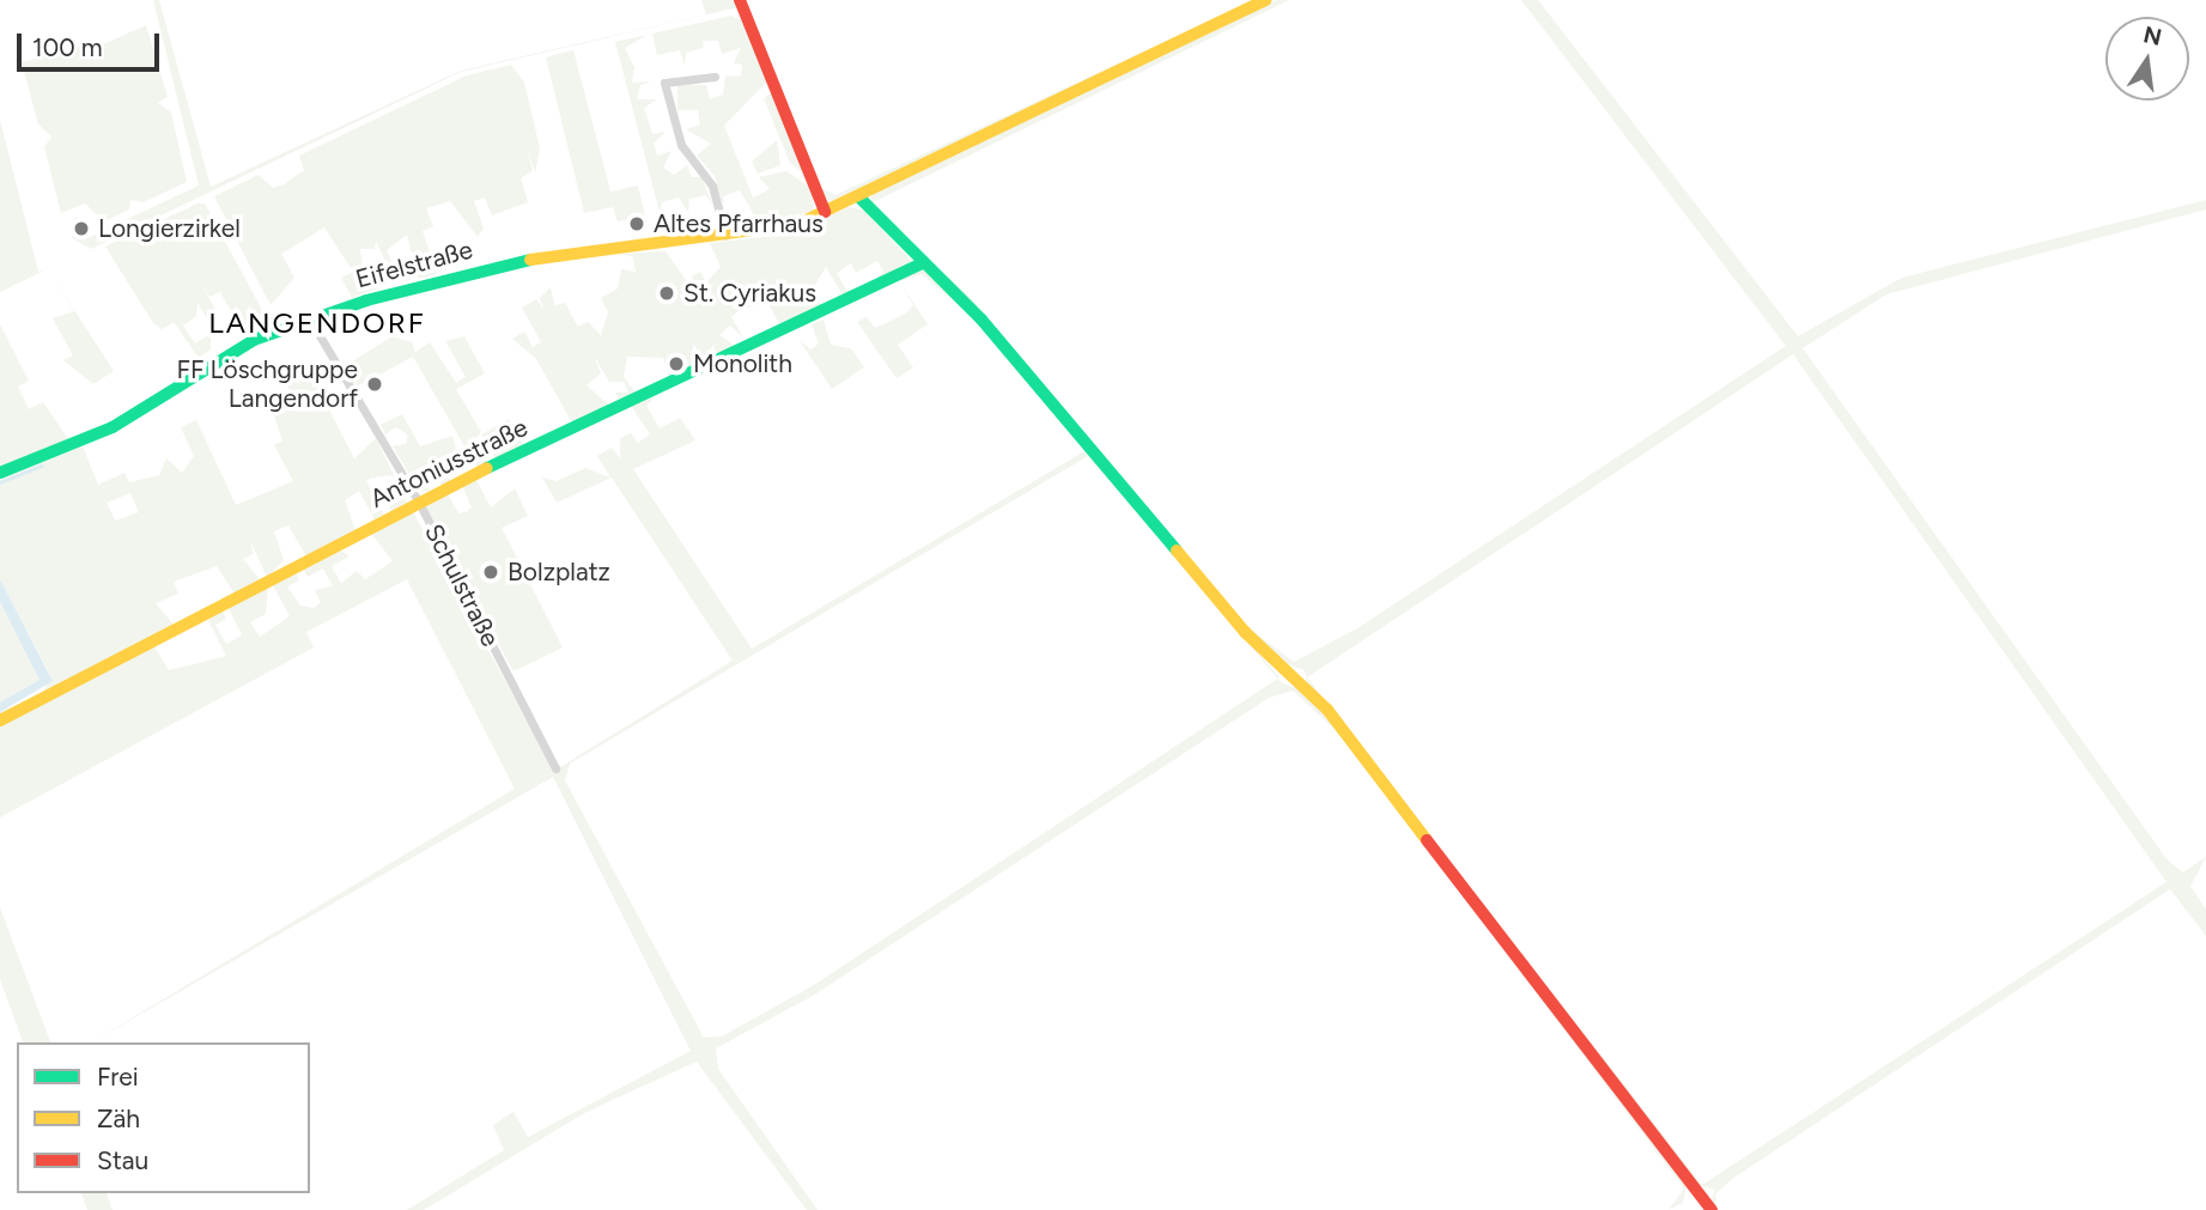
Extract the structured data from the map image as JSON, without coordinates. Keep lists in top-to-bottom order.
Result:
{
  "streets": {
    "street": ["Eifelstraße", "Antoniusstraße", "Schulstraße"]
  },
  "crossings": [
    ["Eifelstraße", "Schulstraße"],
    ["Antoniusstraße", "Schulstraße"]
  ],
  "districts": ["LANGENDORF"],
  "places": [
    "Altes Pfarrhaus",
    "Longierzirkel",
    "St. Cyriakus",
    "Monolith",
    "FF Löschgruppe Langendorf",
    "Bolzplatz"
  ],
  "legend": ["Frei", "Zäh", "Stau"],
  "scale_bar": "100 m",
  "north": "top"
}
